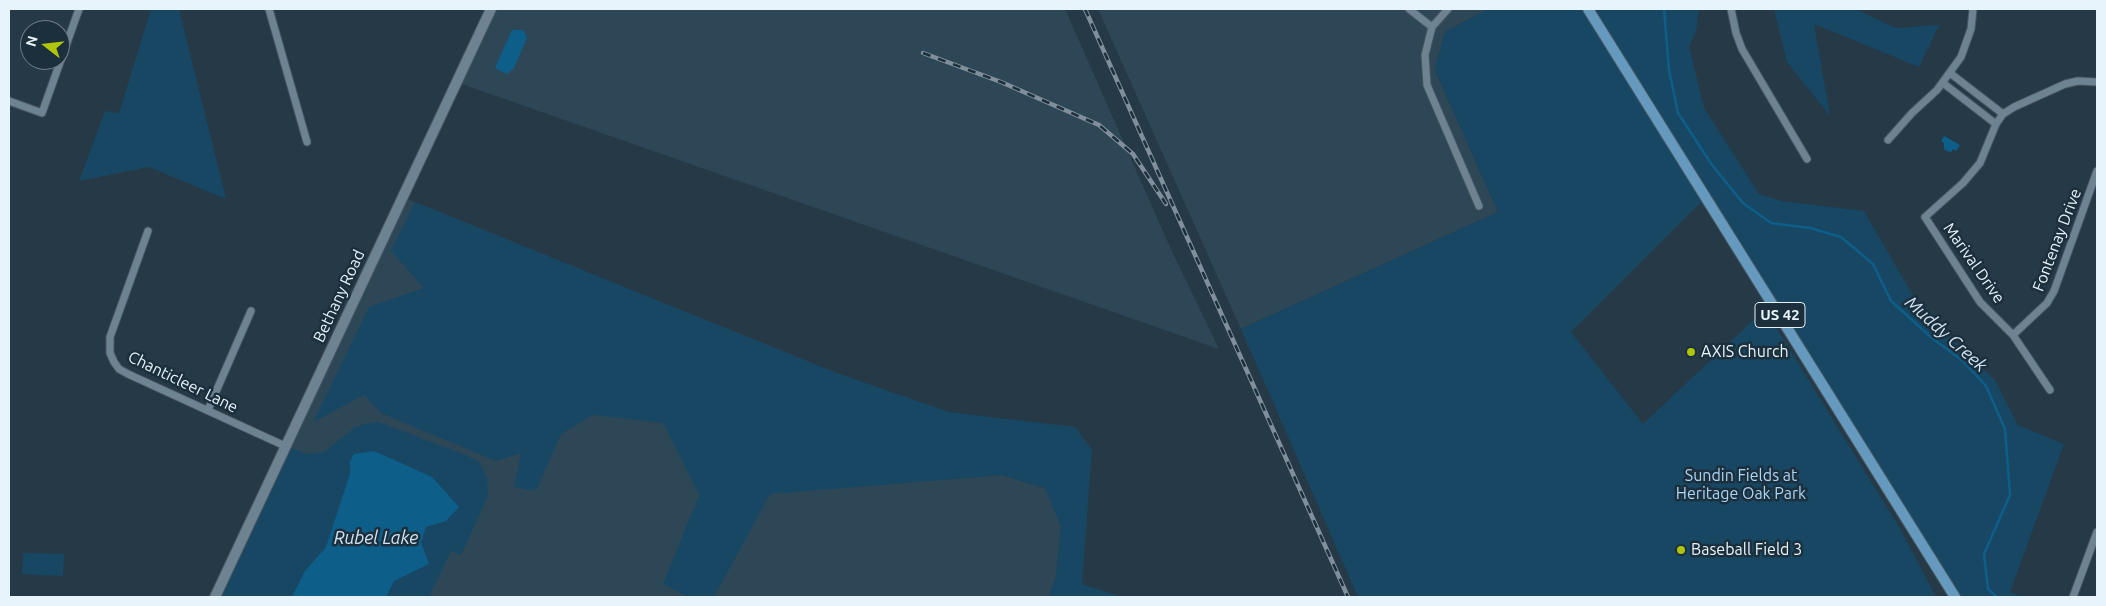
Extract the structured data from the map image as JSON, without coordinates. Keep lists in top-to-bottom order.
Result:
{
  "streets": {
    "main road": ["Bethany Road", "US 42"],
    "street": ["Fontenay Drive", "Marival Drive", "Chanticleer Lane"]
  },
  "crossings": [
    ["Fontenay Drive", "Marival Drive"],
    ["Bethany Road", "Chanticleer Lane"]
  ],
  "water": ["Muddy Creek", "Rubel Lake"],
  "parks": ["Sundin Fields at Heritage Oak Park"],
  "places": ["AXIS Church", "Baseball Field 3"],
  "north": "left"
}
